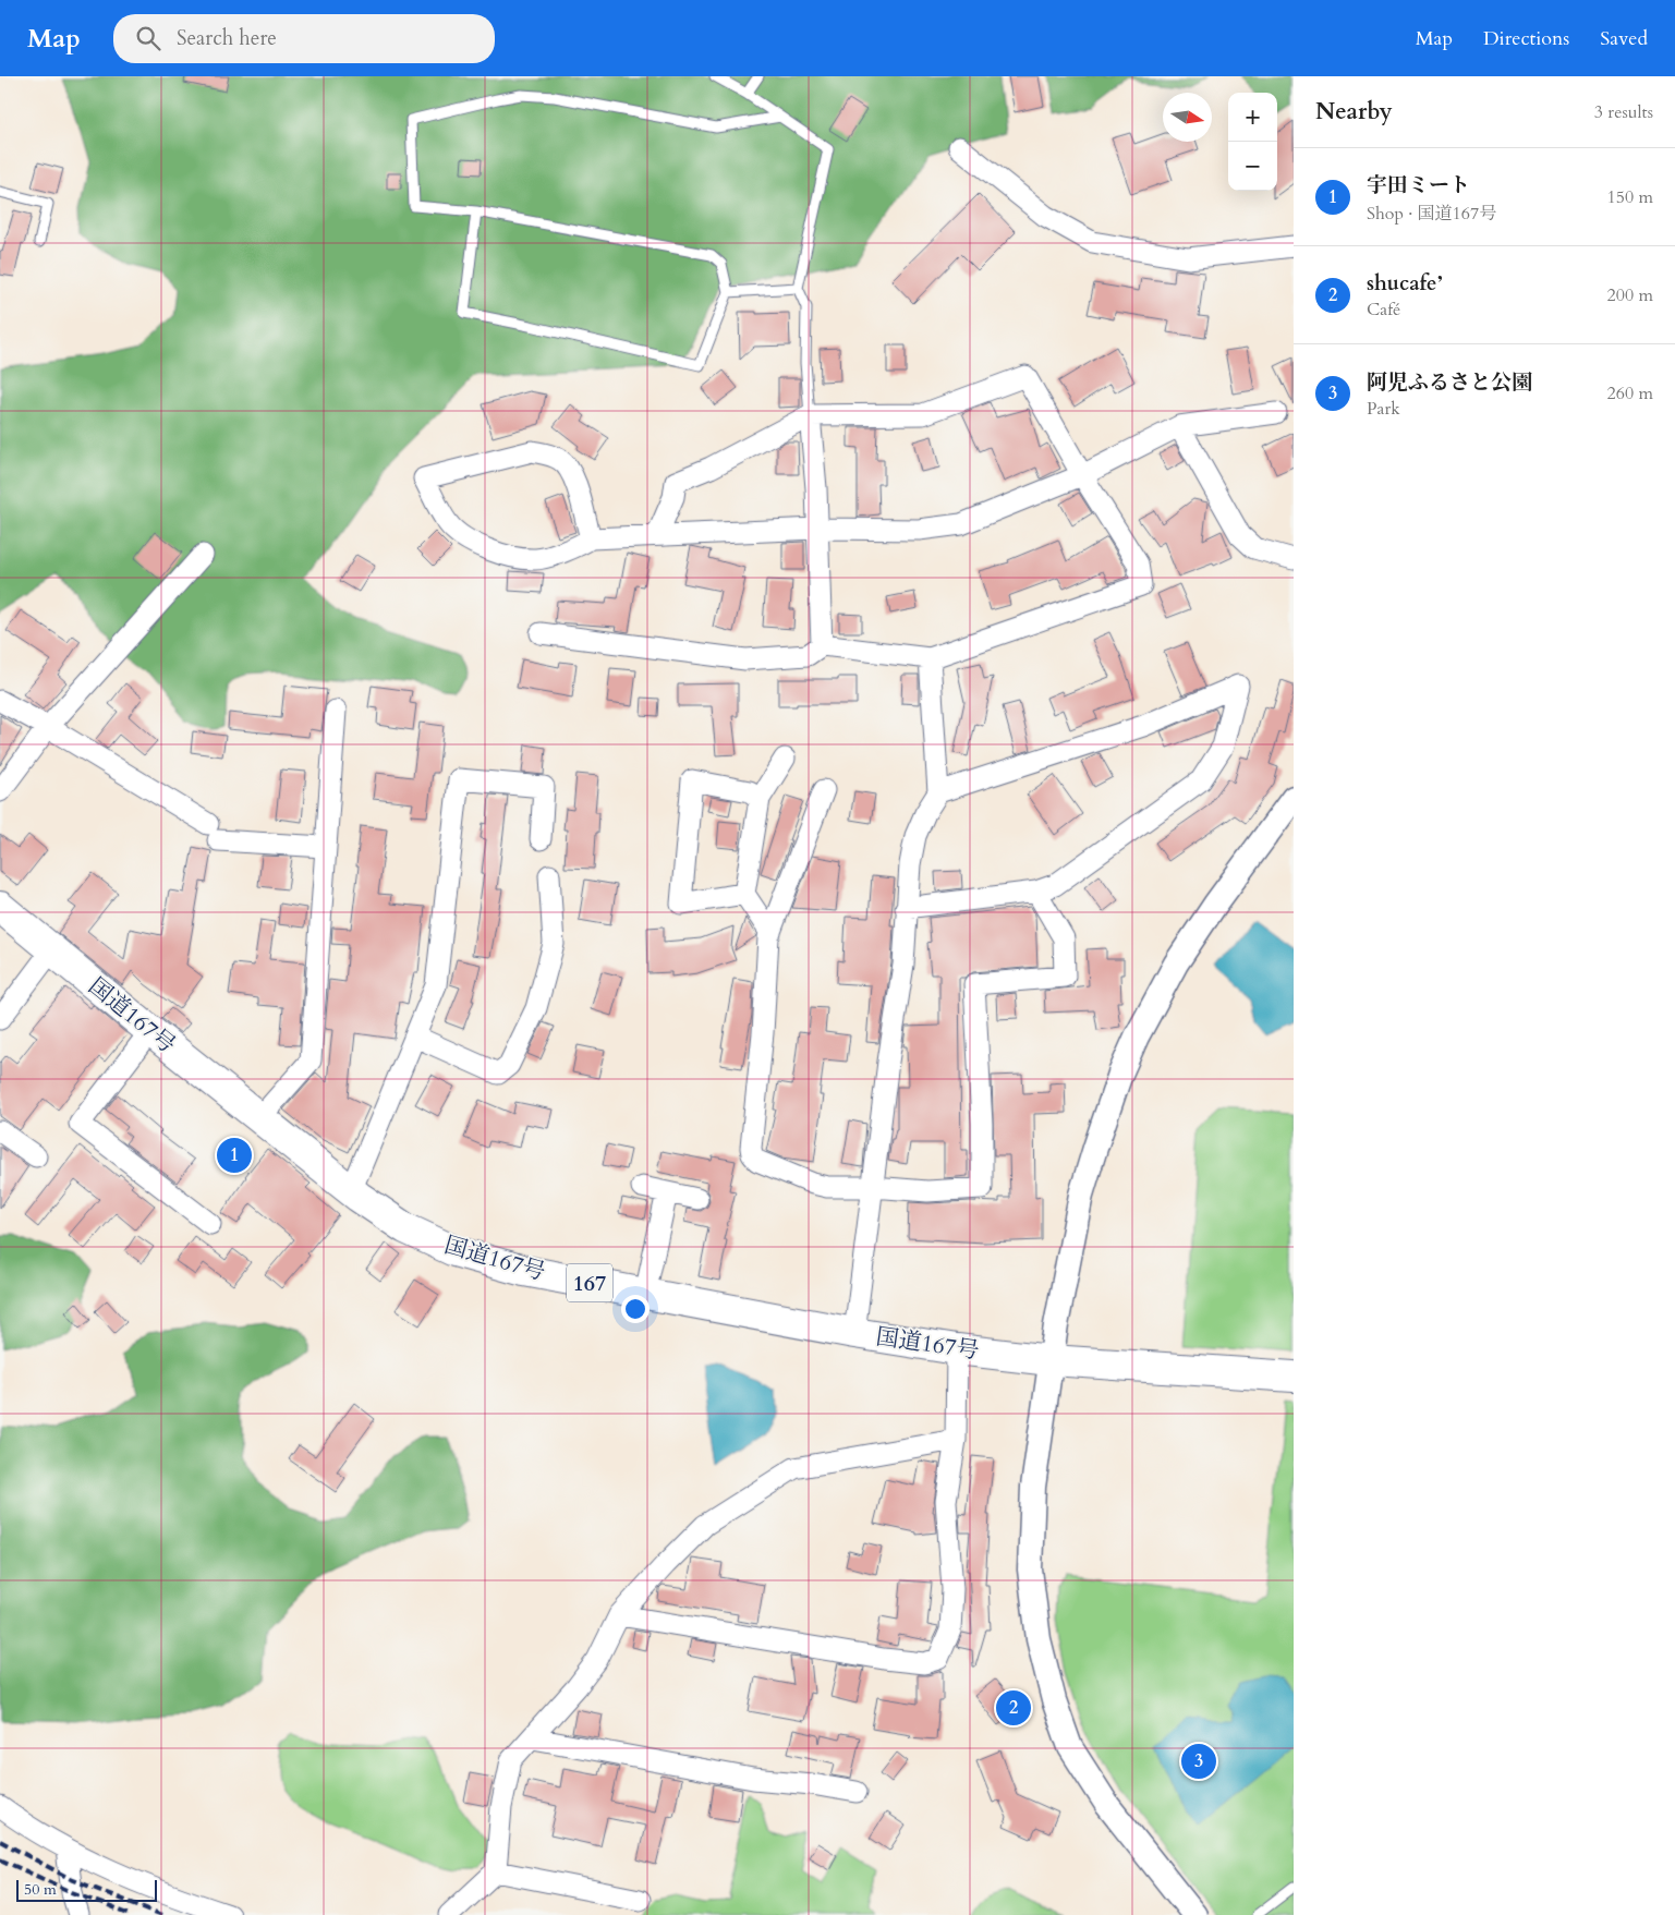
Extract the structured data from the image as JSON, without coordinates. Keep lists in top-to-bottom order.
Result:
{
  "streets": {
    "highway": ["国道167号", "167"]
  },
  "scale_bar": "50 m",
  "north": "right",
  "page": {
    "header": "Map",
    "search": "Search here",
    "nav": ["Map", "Directions", "Saved"],
    "heading": ["Nearby", "3 results"],
    "map_buttons": ["+", "−"],
    "list": [
      {
        "mark": "1",
        "name": "宇田ミート",
        "note": "Shop · 国道167号",
        "value": "150 m"
      },
      {
        "mark": "2",
        "name": "shucafe’",
        "note": "Café",
        "value": "200 m"
      },
      {
        "mark": "3",
        "name": "阿児ふるさと公園",
        "note": "Park",
        "value": "260 m"
      }
    ],
    "pins": ["1", "2", "3"],
    "scale": "50 m"
  }
}
